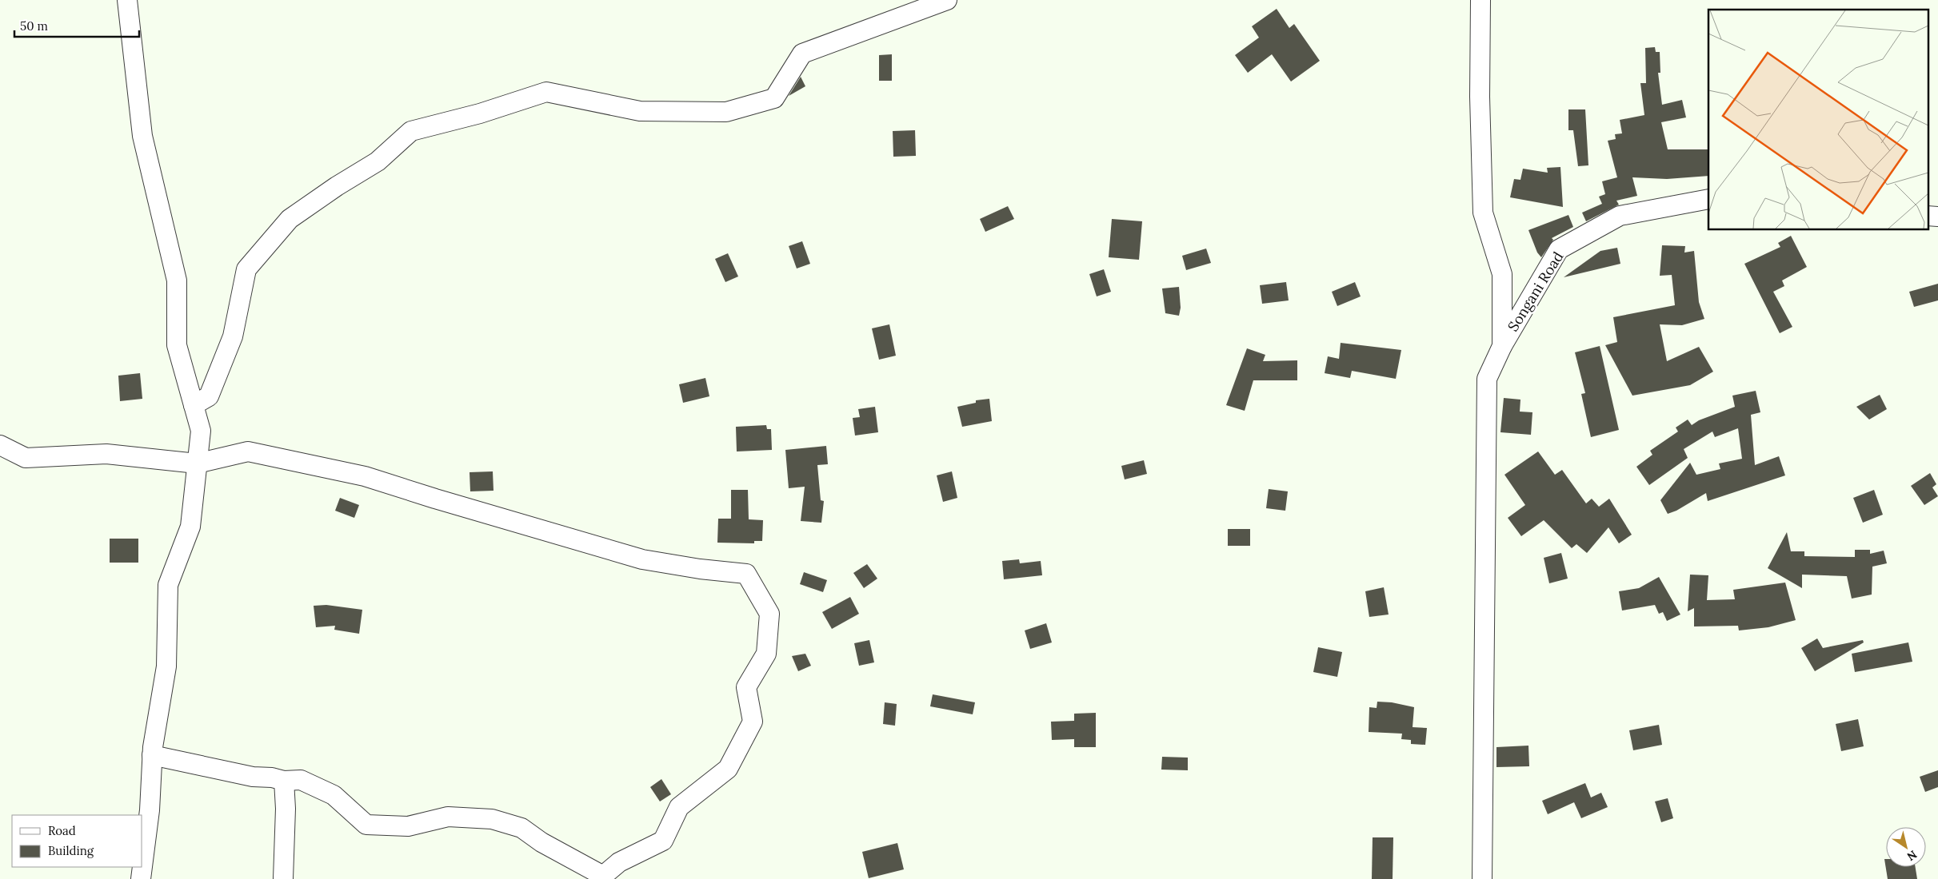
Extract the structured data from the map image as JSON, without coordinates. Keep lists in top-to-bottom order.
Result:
{
  "streets": {
    "street": ["Songani Road"]
  },
  "legend": ["Road", "Building"],
  "scale_bar": "50 m",
  "north": "bottom right"
}
